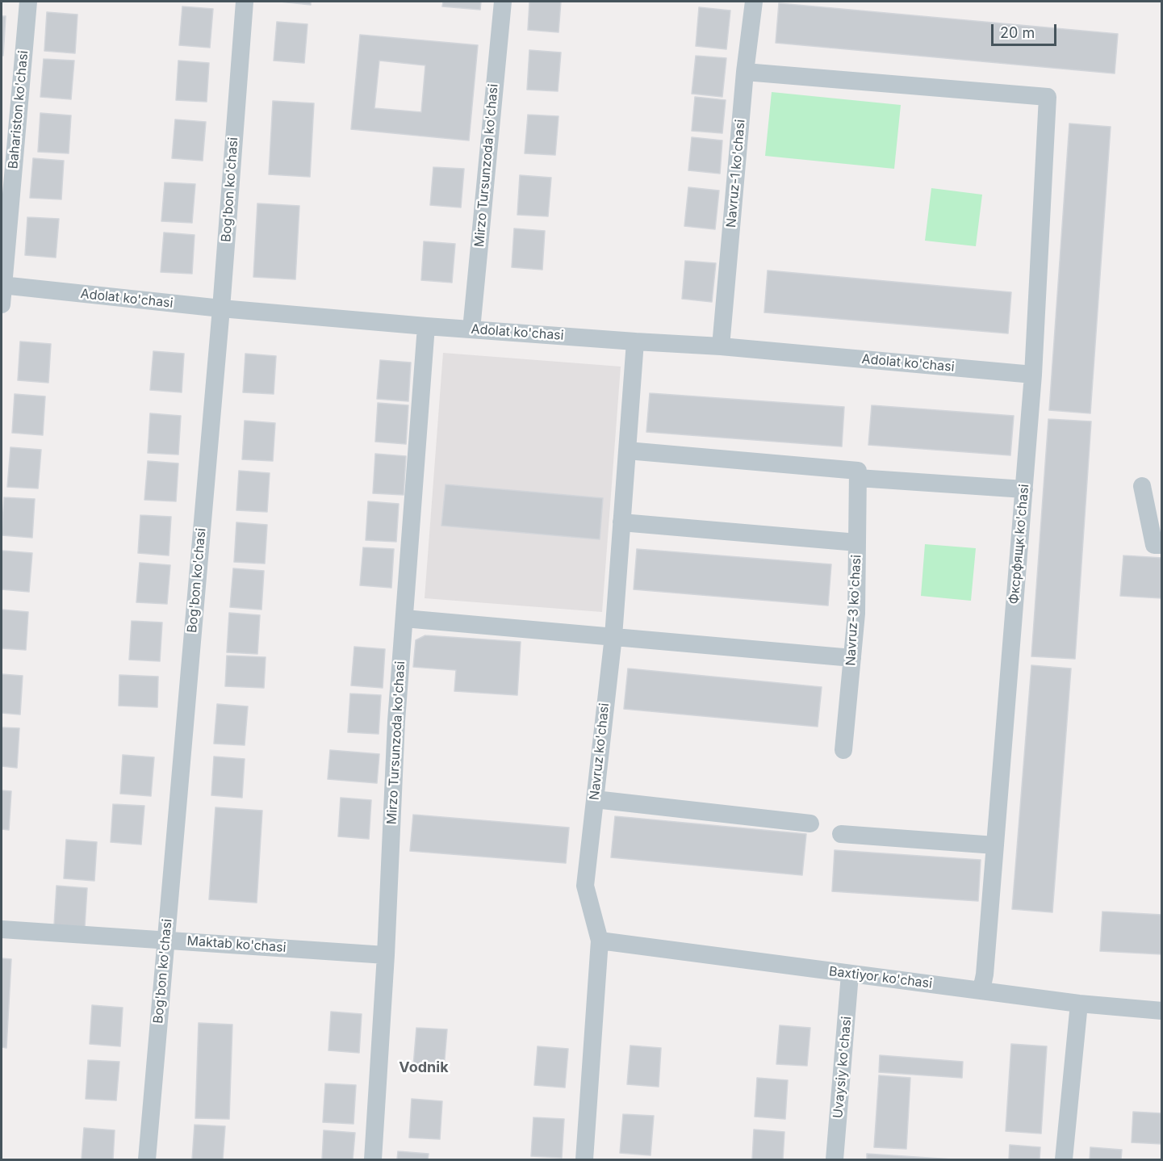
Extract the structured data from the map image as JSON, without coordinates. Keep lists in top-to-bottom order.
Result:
{
  "streets": {
    "street": [
      "Bahariston ko'chasi",
      "Mirzo Tursunzoda ko'chasi",
      "Navruz-1 ko'chasi",
      "Bog'bon ko'chasi",
      "Adolat ko'chasi",
      "Фксрфящк ko'chasi",
      "Navruz-3 ko'chasi",
      "Navruz ko'chasi",
      "Maktab ko'chasi",
      "Baxtiyor ko'chasi",
      "Uvaysiy ko'chasi"
    ]
  },
  "crossings": [
    ["Bahariston ko'chasi", "Adolat ko'chasi"],
    ["Mirzo Tursunzoda ko'chasi", "Adolat ko'chasi"],
    ["Mirzo Tursunzoda ko'chasi", "Maktab ko'chasi"],
    ["Navruz-1 ko'chasi", "Adolat ko'chasi"],
    ["Navruz-1 ko'chasi", "Фксрфящк ko'chasi"],
    ["Bog'bon ko'chasi", "Adolat ko'chasi"],
    ["Bog'bon ko'chasi", "Maktab ko'chasi"],
    ["Adolat ko'chasi", "Фксрфящк ko'chasi"],
    ["Adolat ko'chasi", "Navruz ko'chasi"],
    ["Фксрфящк ko'chasi", "Baxtiyor ko'chasi"],
    ["Navruz ko'chasi", "Baxtiyor ko'chasi"],
    ["Baxtiyor ko'chasi", "Uvaysiy ko'chasi"]
  ],
  "districts": ["Vodnik"],
  "scale_bar": "20 m"
}
